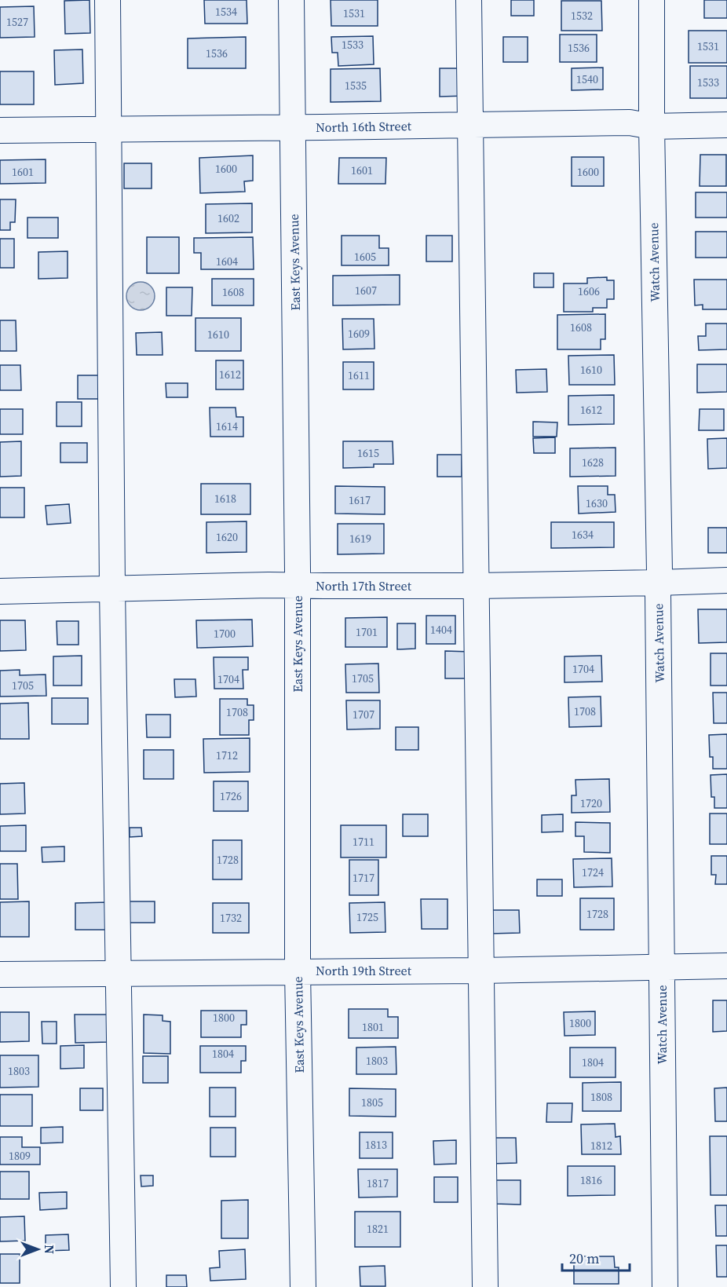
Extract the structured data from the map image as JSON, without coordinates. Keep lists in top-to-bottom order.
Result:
{
  "streets": {
    "street": [
      "North 16th Street",
      "East Keys Avenue",
      "Watch Avenue",
      "North 17th Street",
      "North 19th Street"
    ]
  },
  "crossings": [
    ["North 16th Street", "East Keys Avenue"],
    ["North 16th Street", "Watch Avenue"],
    ["East Keys Avenue", "North 17th Street"],
    ["East Keys Avenue", "North 19th Street"],
    ["Watch Avenue", "North 17th Street"],
    ["Watch Avenue", "North 19th Street"]
  ],
  "house_numbers": [
    "1534",
    "1531",
    "1532",
    "1527",
    "1533",
    "1531",
    "1536",
    "1536",
    "1540",
    "1533",
    "1535",
    "1600",
    "1601",
    "1601",
    "1600",
    "1602",
    "1605",
    "1604",
    "1607",
    "1606",
    "1608",
    "1608",
    "1609",
    "1610",
    "1610",
    "1612",
    "1611",
    "1612",
    "1614",
    "1615",
    "1628",
    "1618",
    "1617",
    "1630",
    "1634",
    "1620",
    "1619",
    "1404",
    "1701",
    "1700",
    "1704",
    "1705",
    "1704",
    "1705",
    "1708",
    "1708",
    "1707",
    "1712",
    "1726",
    "1720",
    "1711",
    "1728",
    "1724",
    "1717",
    "1728",
    "1725",
    "1732",
    "1800",
    "1800",
    "1801",
    "1804",
    "1803",
    "1804",
    "1803",
    "1808",
    "1805",
    "1813",
    "1812",
    "1809",
    "1816",
    "1817",
    "1821"
  ],
  "scale_bar": "20 m",
  "north": "right"
}
